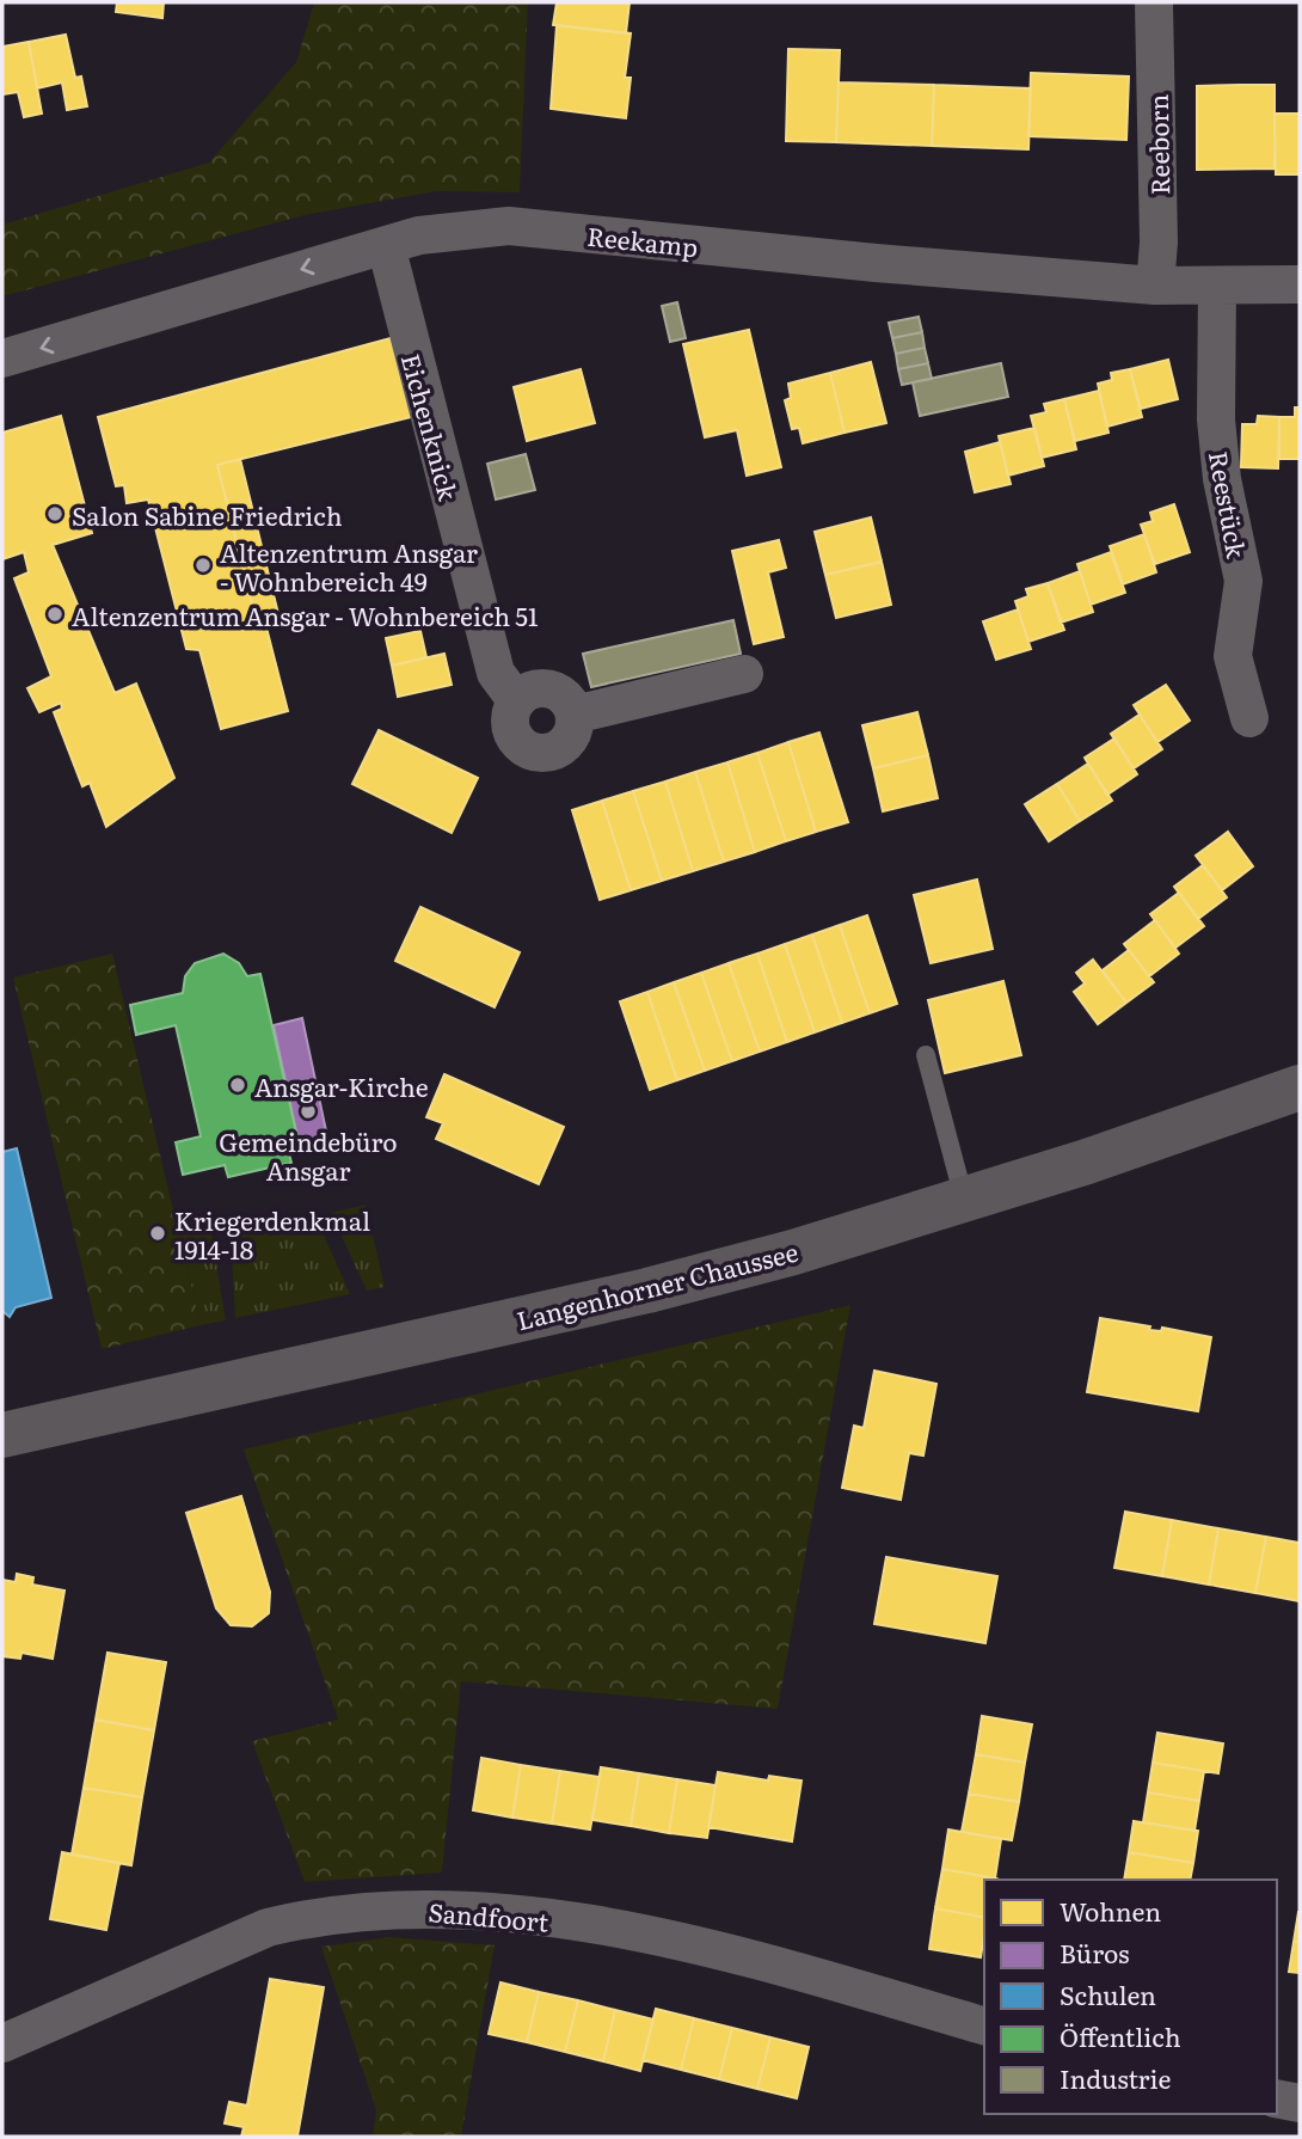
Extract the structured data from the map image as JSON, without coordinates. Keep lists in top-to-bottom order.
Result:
{
  "streets": {
    "main road": ["Langenhorner Chaussee"],
    "street": [
      "Reeborn",
      "Reekamp",
      "Eichenknick",
      "Reestück",
      "Sandfoort"
    ]
  },
  "crossings": [
    ["Reeborn", "Reekamp"],
    ["Reekamp", "Eichenknick"],
    ["Reekamp", "Reestück"]
  ],
  "places": [
    "Salon Sabine Friedrich",
    "Altenzentrum Ansgar - Wohnbereich 49",
    "Altenzentrum Ansgar - Wohnbereich 51",
    "Ansgar-Kirche",
    "Gemeindebüro Ansgar",
    "Kriegerdenkmal 1914-18"
  ],
  "legend": [
    "Wohnen",
    "Büros",
    "Schulen",
    "Öffentlich",
    "Industrie"
  ]
}
